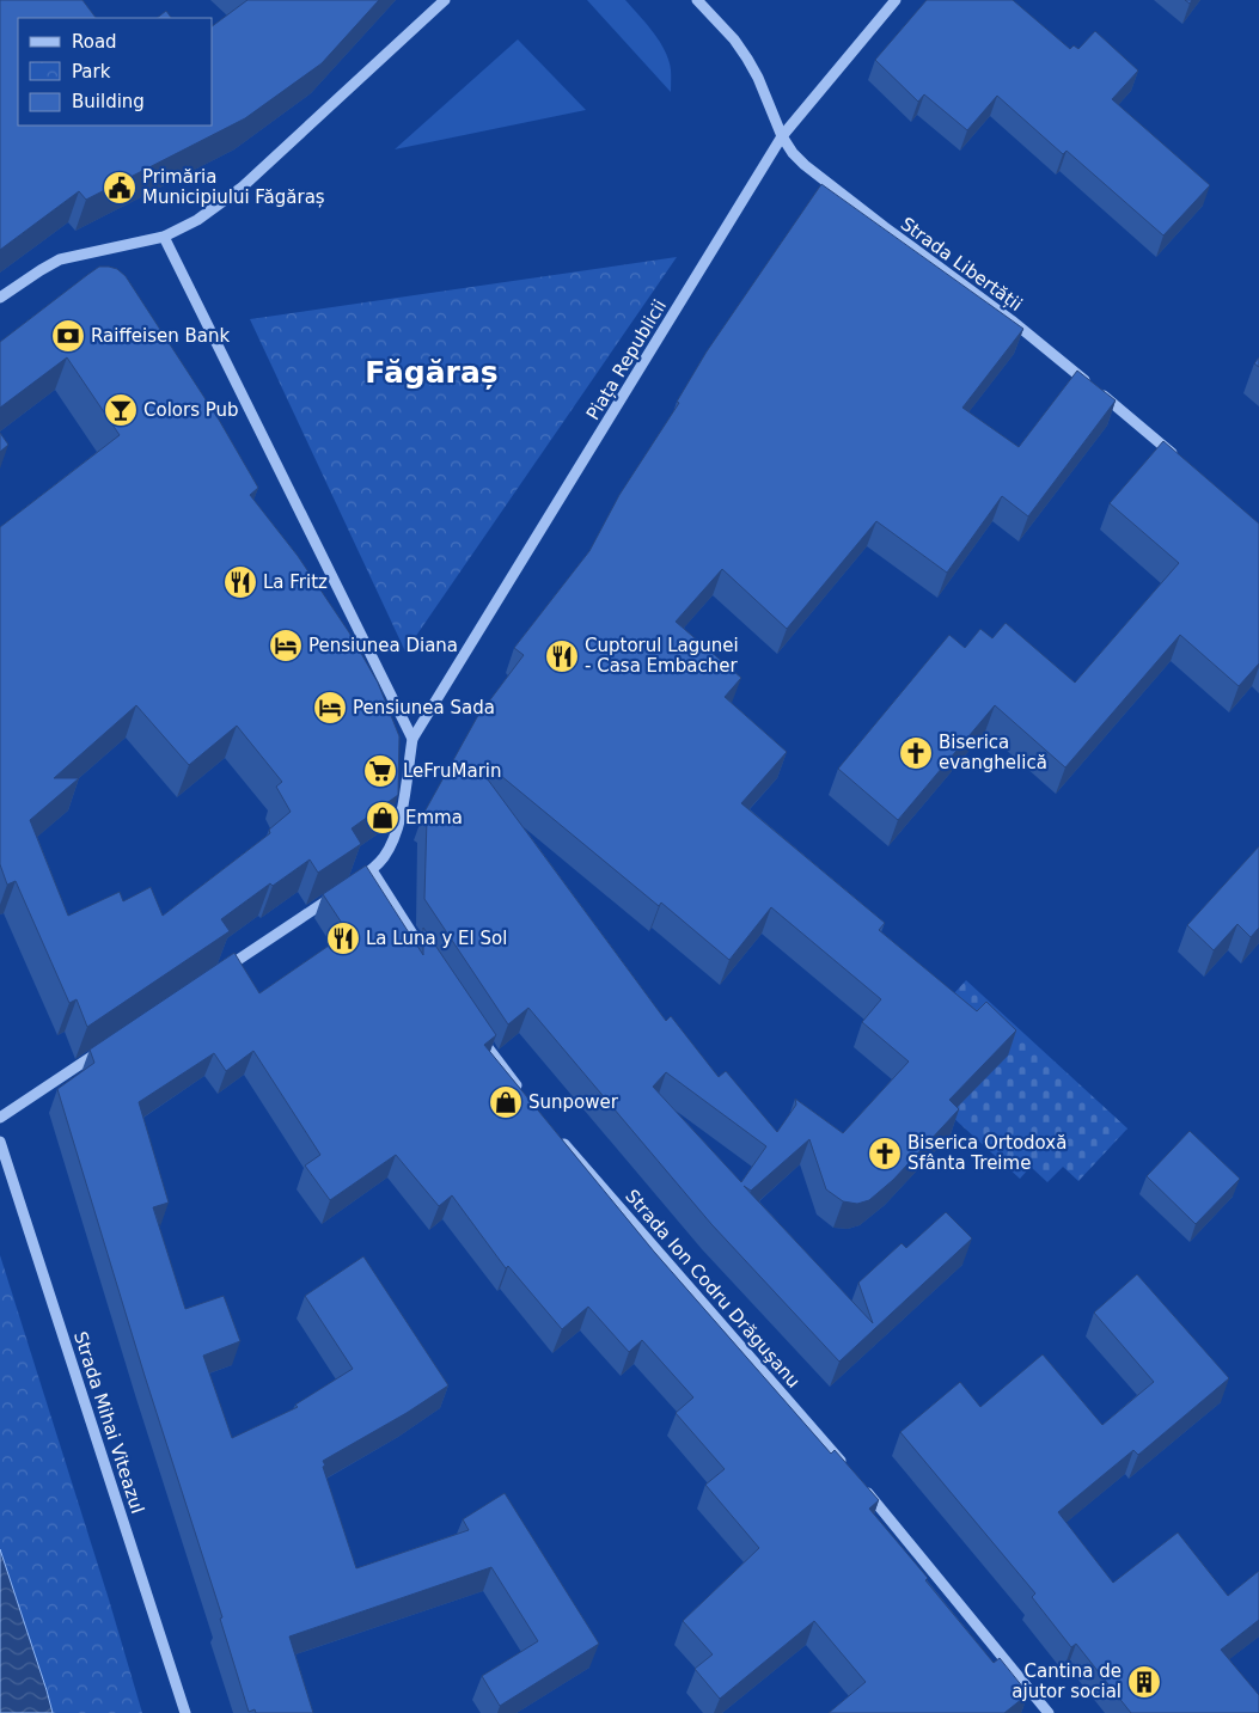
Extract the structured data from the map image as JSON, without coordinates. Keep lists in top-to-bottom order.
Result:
{
  "streets": {
    "street": [
      "Strada Libertății",
      "Piața Republicii",
      "Strada Ion Codru Drăguşanu",
      "Strada Mihai Viteazul"
    ]
  },
  "crossings": [
    ["Strada Libertății", "Piața Republicii"]
  ],
  "districts": ["Făgăraș"],
  "places": {
    "public building": ["Primăria Municipiului Făgăraș"],
    "bank": ["Raiffeisen Bank"],
    "bar": ["Colors Pub"],
    "restaurant": ["La Fritz", "Cuptorul Lagunei - Casa Embacher", "La Luna y El Sol"],
    "hotel": ["Pensiunea Diana", "Pensiunea Sada"],
    "church": ["Biserica evanghelică", "Biserica Ortodoxă Sfânta Treime"],
    "supermarket": ["LeFruMarin"],
    "shop": ["Emma", "Sunpower"],
    "building": ["Cantina de ajutor social"]
  },
  "legend": ["Road", "Park", "Building"]
}
